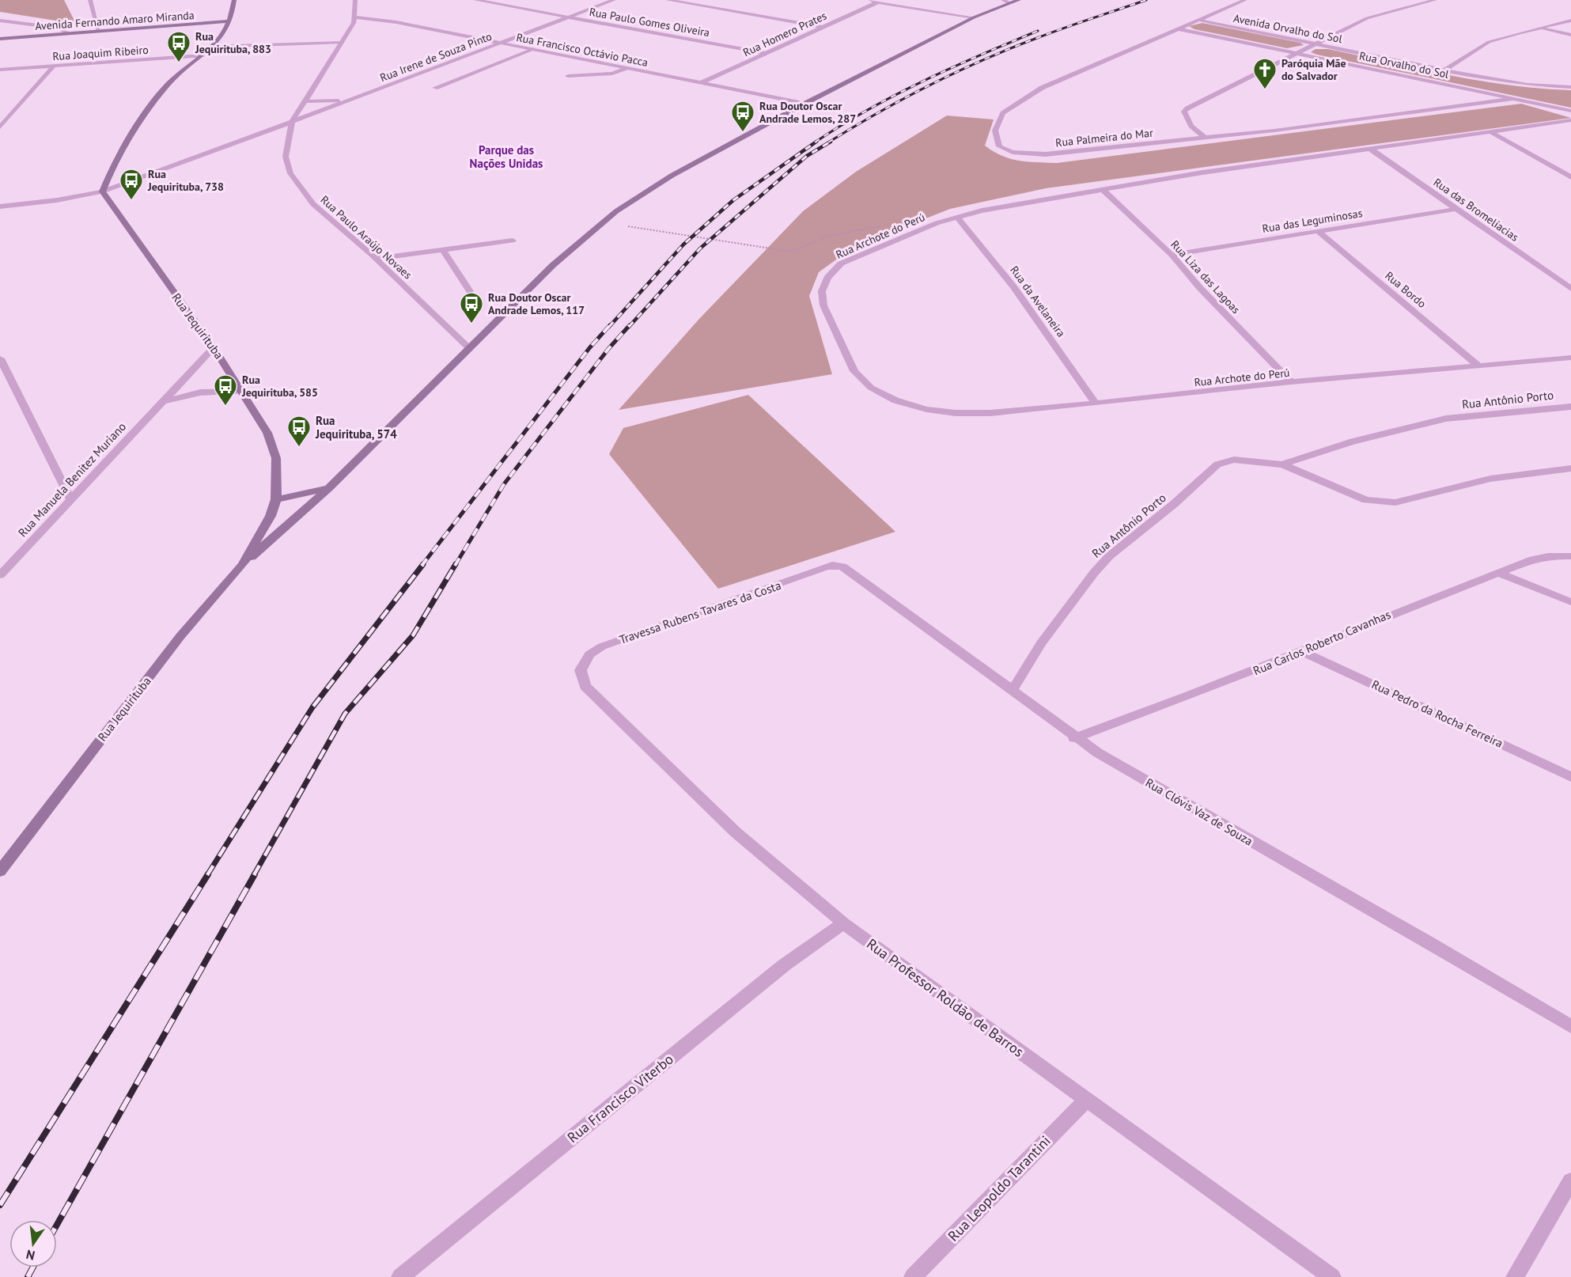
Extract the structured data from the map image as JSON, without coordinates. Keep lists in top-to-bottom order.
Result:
{
  "streets": {
    "street": [
      "Avenida Fernando Amaro Miranda",
      "Rua Paulo Gomes Oliveira",
      "Avenida Orvalho do Sol",
      "Rua Homero Prates",
      "Rua Francisco Octávio Pacca",
      "Rua Joaquim Ribeiro",
      "Rua Irene de Souza Pinto",
      "Rua Orvalho do Sol",
      "Rua Palmeira do Mar",
      "Rua das Bromelíacias",
      "Rua das Leguminosas",
      "Rua Archote do Perú",
      "Rua Paulo Araújo Novaes",
      "Rua Liza das Lagoas",
      "Rua Bordo",
      "Rua da Avelaneira",
      "Rua Jequirituba",
      "Rua Antônio Porto",
      "Rua Manuela Benitez Muriano",
      "Travessa Rubens Tavares da Costa",
      "Rua Carlos Roberto Cavanhas",
      "Rua Pedro da Rocha Ferreira",
      "Rua Clóvis Vaz de Souza",
      "Rua Professor Roldão de Barros",
      "Rua Francisco Viterbo",
      "Rua Leopoldo Tarantini"
    ]
  },
  "crossings": [
    ["Rua Paulo Gomes Oliveira", "Rua Homero Prates"],
    ["Rua Paulo Gomes Oliveira", "Rua Irene de Souza Pinto"],
    ["Avenida Orvalho do Sol", "Rua Palmeira do Mar"],
    ["Rua Homero Prates", "Rua Francisco Octávio Pacca"],
    ["Rua Francisco Octávio Pacca", "Rua Irene de Souza Pinto"],
    ["Rua Francisco Octávio Pacca", "Rua Paulo Araújo Novaes"],
    ["Rua Irene de Souza Pinto", "Rua Paulo Araújo Novaes"],
    ["Rua Irene de Souza Pinto", "Rua Jequirituba"],
    ["Rua Orvalho do Sol", "Rua Palmeira do Mar"],
    ["Rua das Bromelíacias", "Rua das Leguminosas"],
    ["Rua das Bromelíacias", "Rua Archote do Perú"],
    ["Rua das Leguminosas", "Rua Liza das Lagoas"],
    ["Rua das Leguminosas", "Rua Bordo"],
    ["Rua Archote do Perú", "Rua Liza das Lagoas"],
    ["Rua Archote do Perú", "Rua Bordo"],
    ["Rua Archote do Perú", "Rua da Avelaneira"],
    ["Rua Jequirituba", "Rua Manuela Benitez Muriano"],
    ["Rua Antônio Porto", "Rua Clóvis Vaz de Souza"],
    ["Travessa Rubens Tavares da Costa", "Rua Clóvis Vaz de Souza"],
    ["Travessa Rubens Tavares da Costa", "Rua Professor Roldão de Barros"],
    ["Rua Carlos Roberto Cavanhas", "Rua Pedro da Rocha Ferreira"],
    ["Rua Carlos Roberto Cavanhas", "Rua Clóvis Vaz de Souza"],
    ["Rua Professor Roldão de Barros", "Rua Francisco Viterbo"],
    ["Rua Professor Roldão de Barros", "Rua Leopoldo Tarantini"]
  ],
  "districts": ["Parque das Nações Unidas"],
  "places": {
    "bus stop": [
      "Rua Jequirituba, 883",
      "Rua Doutor Oscar Andrade Lemos, 287",
      "Rua Jequirituba, 738",
      "Rua Doutor Oscar Andrade Lemos, 117",
      "Rua Jequirituba, 585",
      "Rua Jequirituba, 574"
    ],
    "church": ["Paróquia Mãe do Salvador"]
  },
  "north": "bottom"
}
